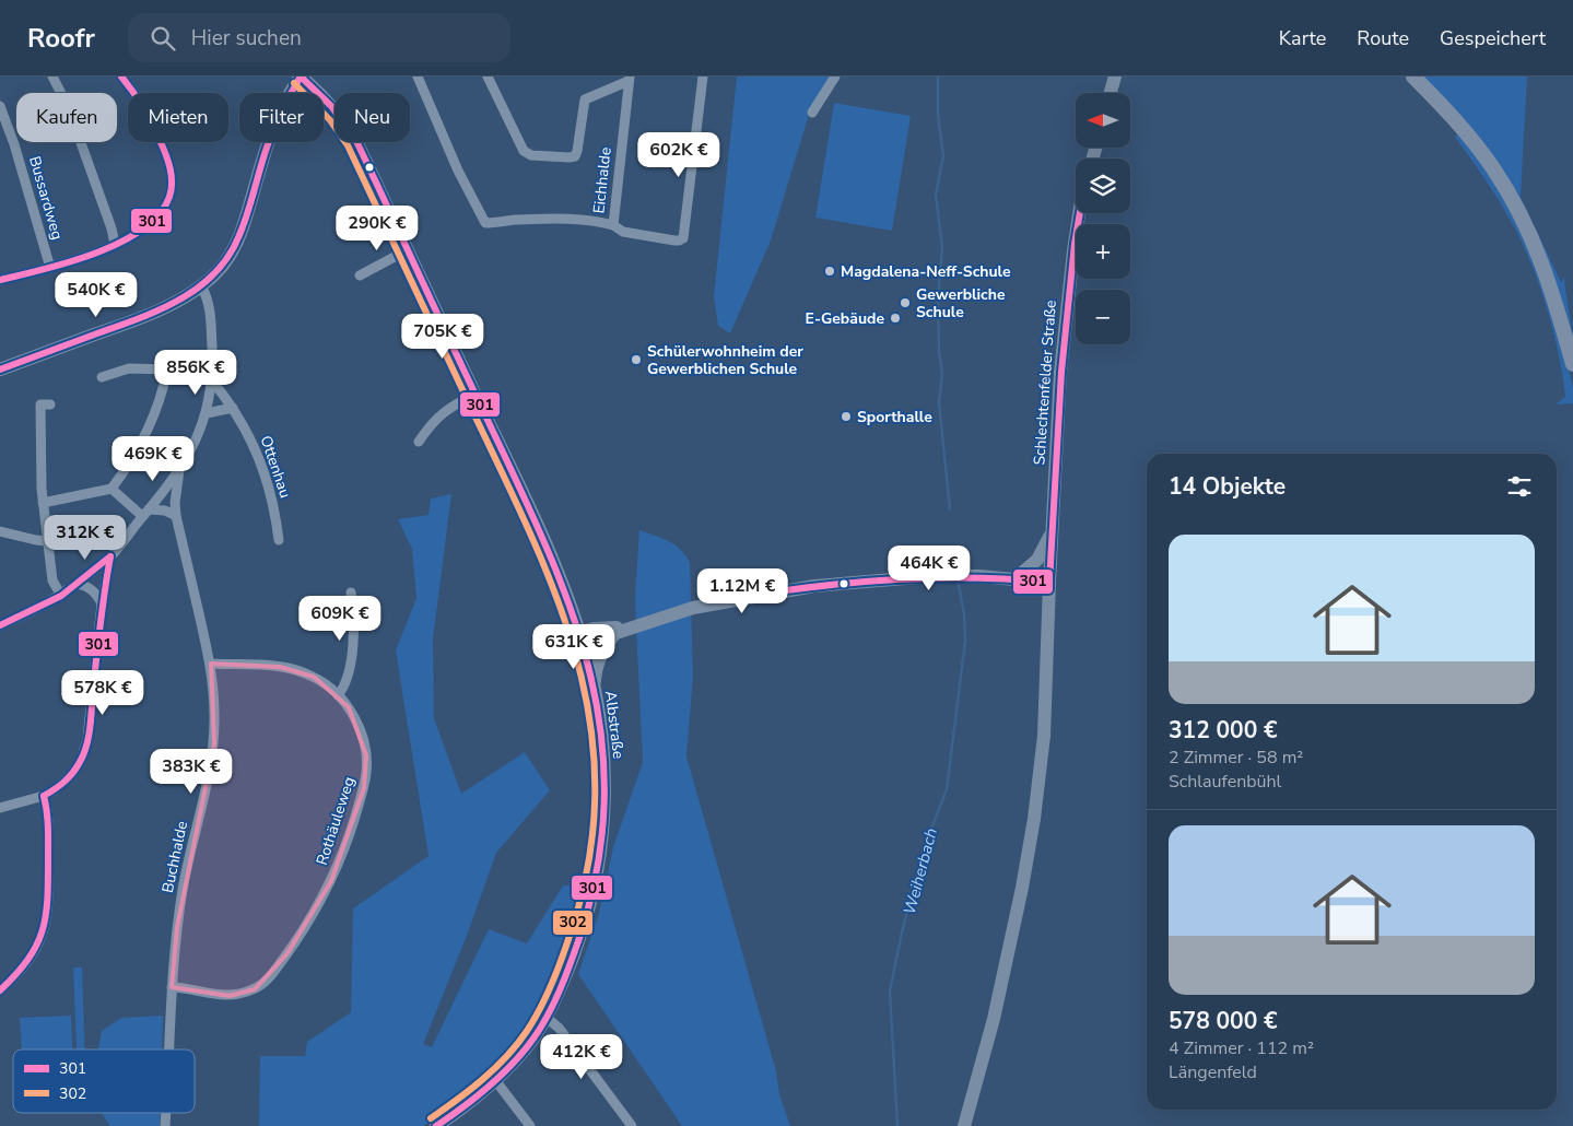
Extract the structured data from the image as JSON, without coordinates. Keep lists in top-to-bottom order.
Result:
{
  "streets": {
    "street": [
      "Eichhalde",
      "Bussardweg",
      "Schlechtenfelder Straße",
      "Ottenhau",
      "Albstraße",
      "Rothäuleweg",
      "Buchhalde"
    ]
  },
  "crossings": [
    ["Rothäuleweg", "Buchhalde"]
  ],
  "water": ["Weiherbach"],
  "places": [
    "Magdalena-Neff-Schule",
    "Gewerbliche Schule",
    "E-Gebäude",
    "Schülerwohnheim der Gewerblichen Schule",
    "Sporthalle"
  ],
  "lines": ["transit line 301", "transit line 302"],
  "legend": ["301", "302"],
  "north": "left",
  "page": {
    "header": "Roofr",
    "search": "Hier suchen",
    "nav": ["Karte", "Route", "Gespeichert"],
    "map_buttons": ["+", "−"],
    "chip": [
      "Kaufen",
      "Mieten",
      "Filter",
      "Neu"
    ],
    "price": [
      "602K €",
      "290K €",
      "540K €",
      "705K €",
      "856K €",
      "469K €",
      "312K €",
      "464K €",
      "1.12M €",
      "609K €",
      "631K €",
      "578K €",
      "383K €",
      "412K €"
    ],
    "heading": "14 Objekte",
    "list": [
      {
        "name": "312 000 €",
        "note": "2 Zimmer · 58 m² · Schlaufenbühl"
      },
      {
        "name": "578 000 €",
        "note": "4 Zimmer · 112 m² · Längenfeld"
      }
    ]
  }
}
